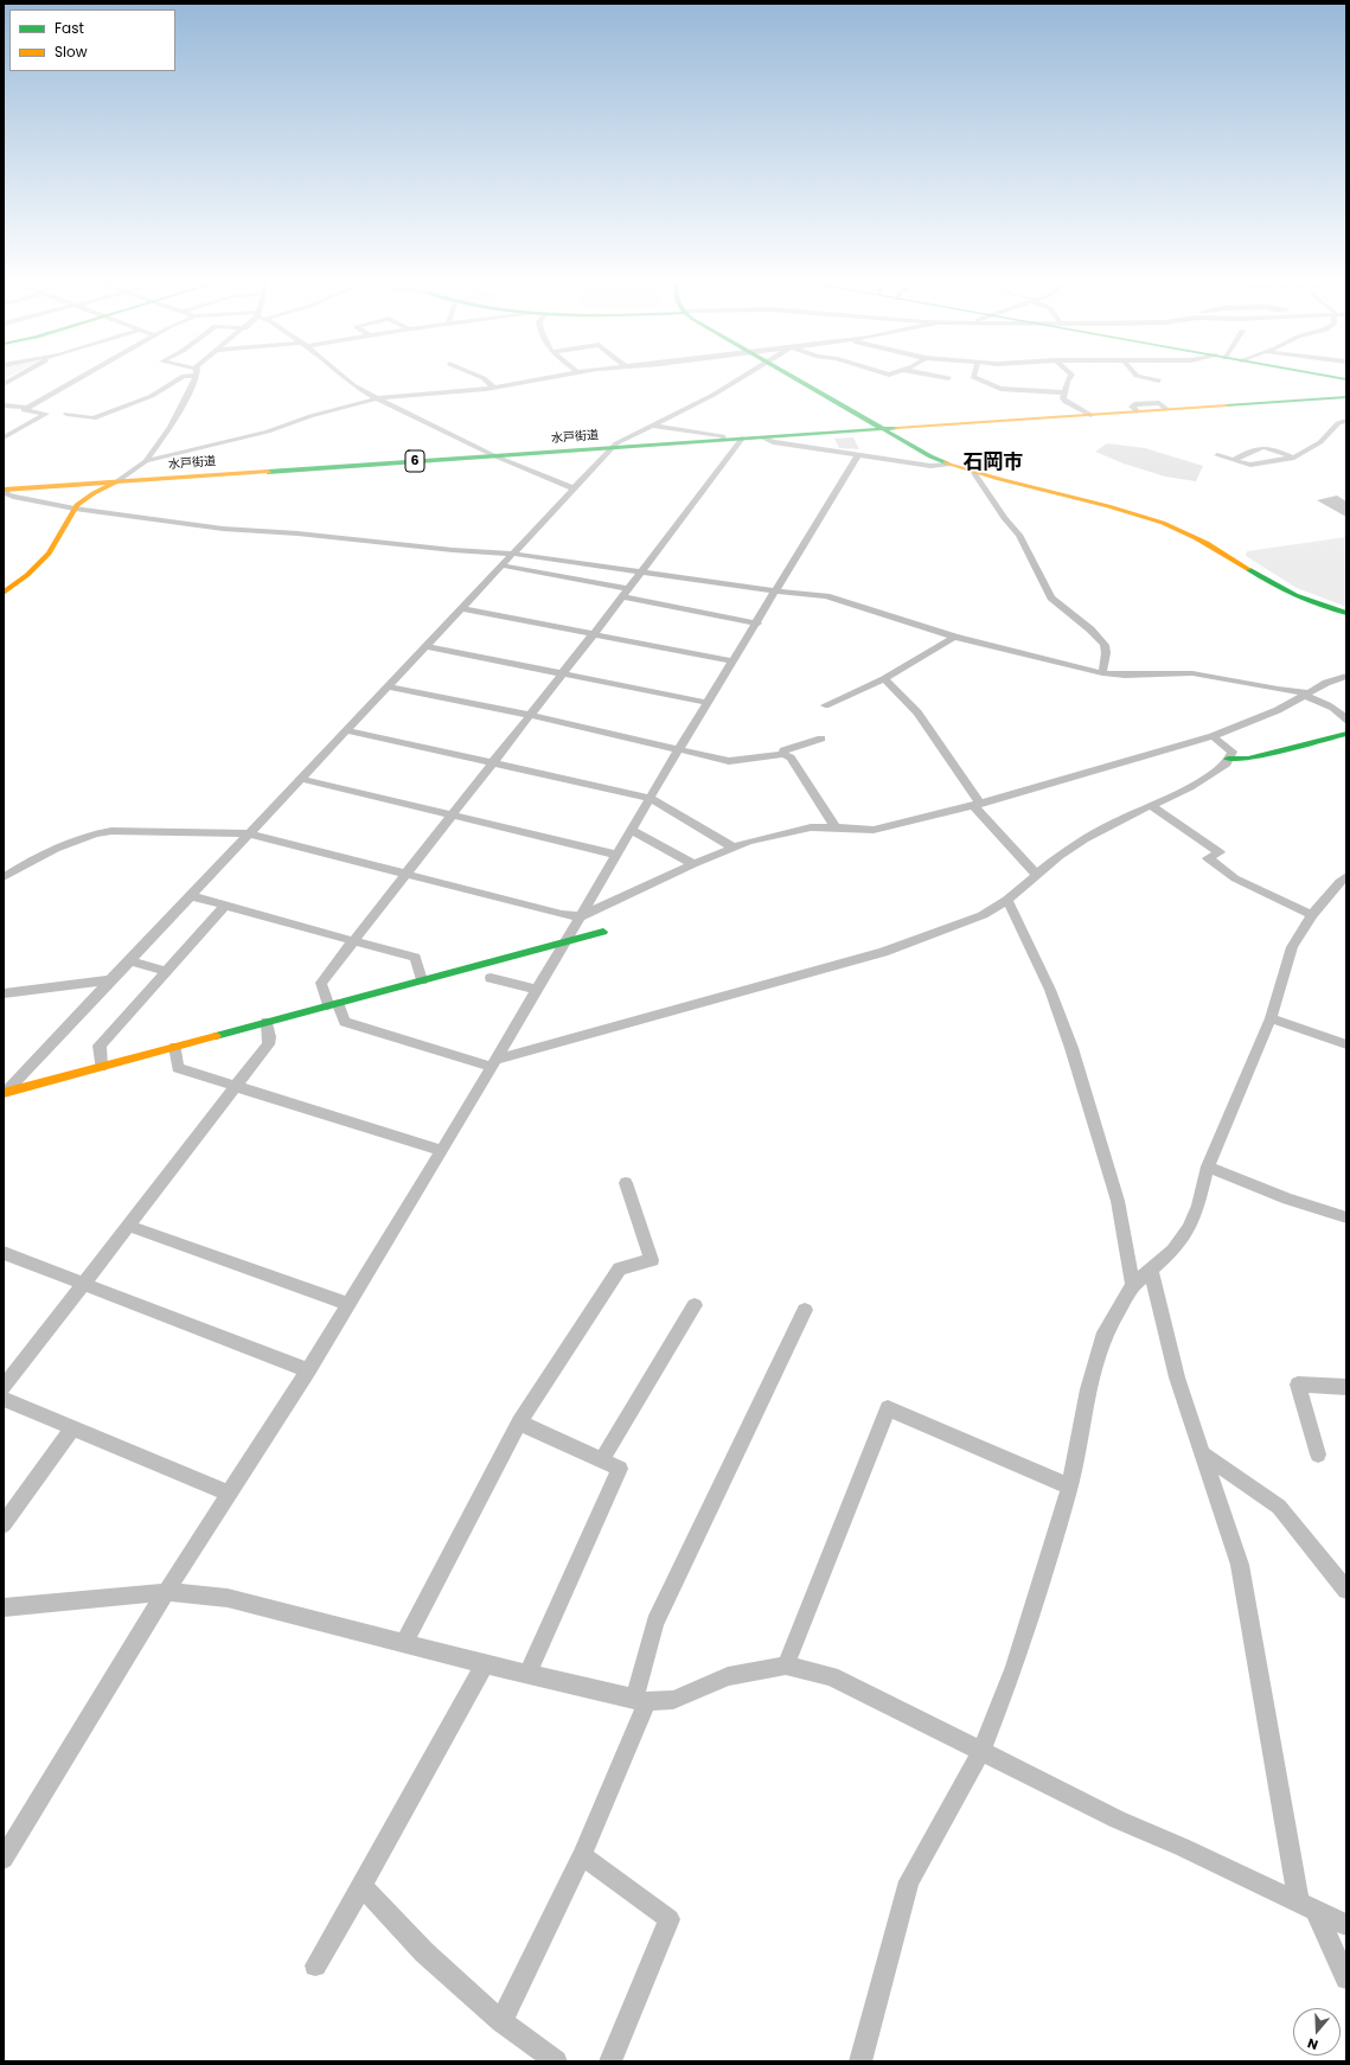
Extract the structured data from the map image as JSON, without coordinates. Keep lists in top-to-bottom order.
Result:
{
  "streets": {
    "main road": ["水戸街道", "6"]
  },
  "districts": ["石岡市"],
  "legend": ["Fast", "Slow"],
  "north": "bottom"
}
